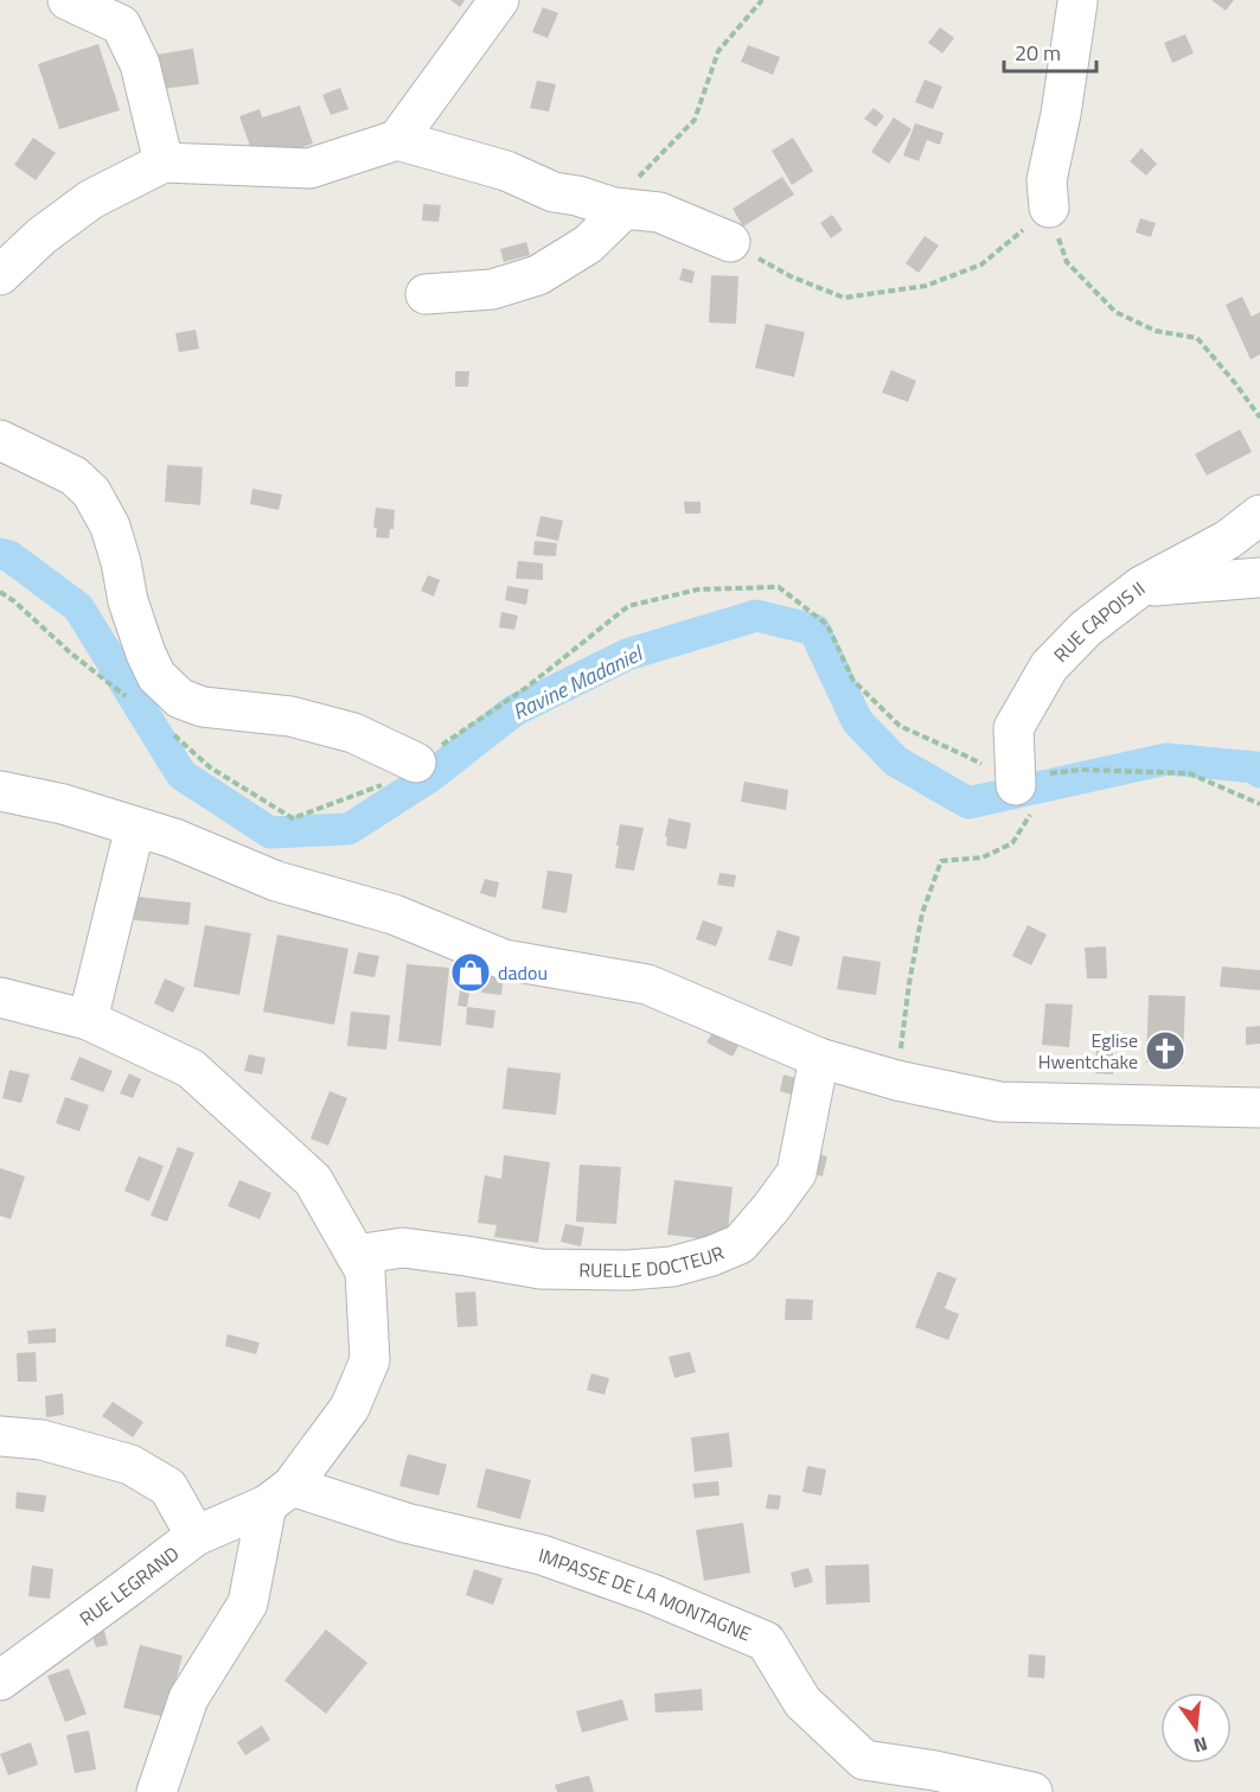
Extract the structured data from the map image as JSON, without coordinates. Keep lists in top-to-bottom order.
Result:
{
  "streets": {
    "street": [
      "RUE CAPOIS II",
      "RUELLE DOCTEUR",
      "RUE LEGRAND",
      "IMPASSE DE LA MONTAGNE"
    ]
  },
  "crossings": [
    ["RUE LEGRAND", "IMPASSE DE LA MONTAGNE"]
  ],
  "water": ["Ravine Madaniel"],
  "places": {
    "shop": ["dadou"],
    "church": ["Eglise Hwentchake"]
  },
  "scale_bar": "20 m",
  "north": "bottom"
}
